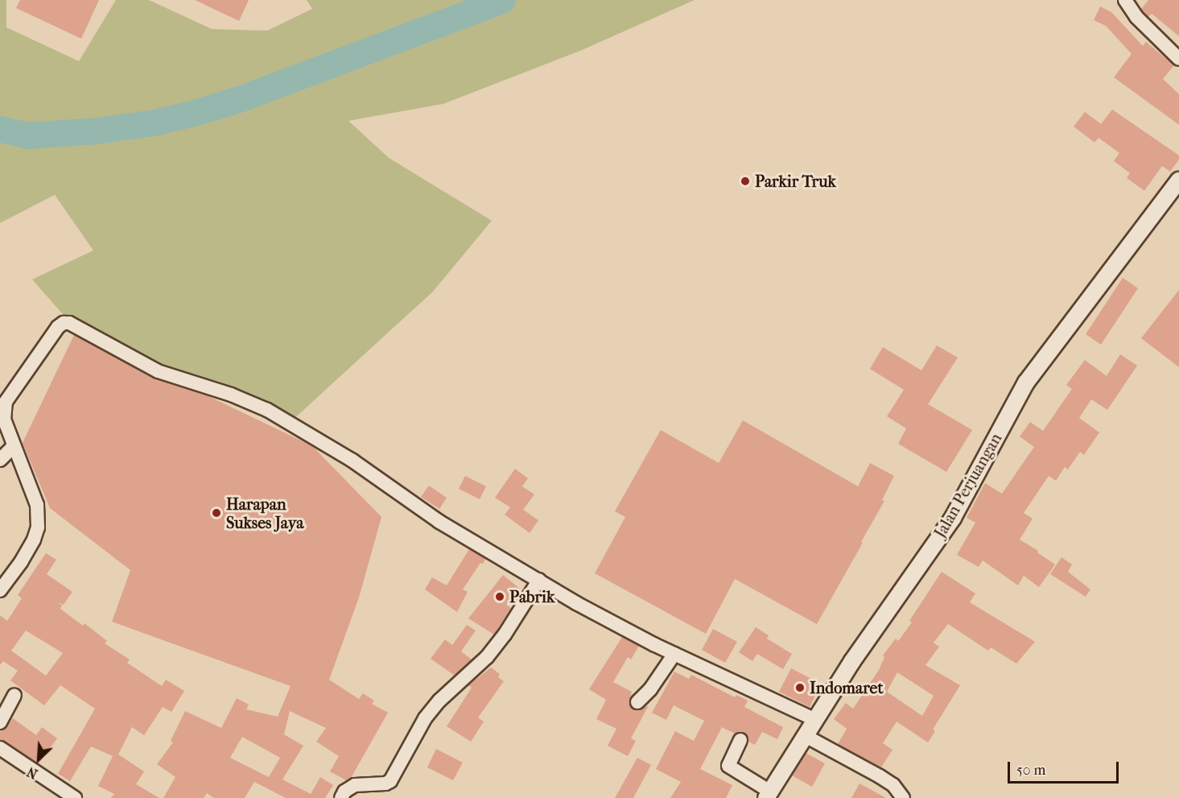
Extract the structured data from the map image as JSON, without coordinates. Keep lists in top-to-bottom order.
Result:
{
  "streets": {
    "street": ["Jalan Perjuangan"]
  },
  "places": [
    "Parkir Truk",
    "Harapan Sukses Jaya",
    "Pabrik",
    "Indomaret"
  ],
  "scale_bar": "50 m",
  "north": "bottom left"
}
